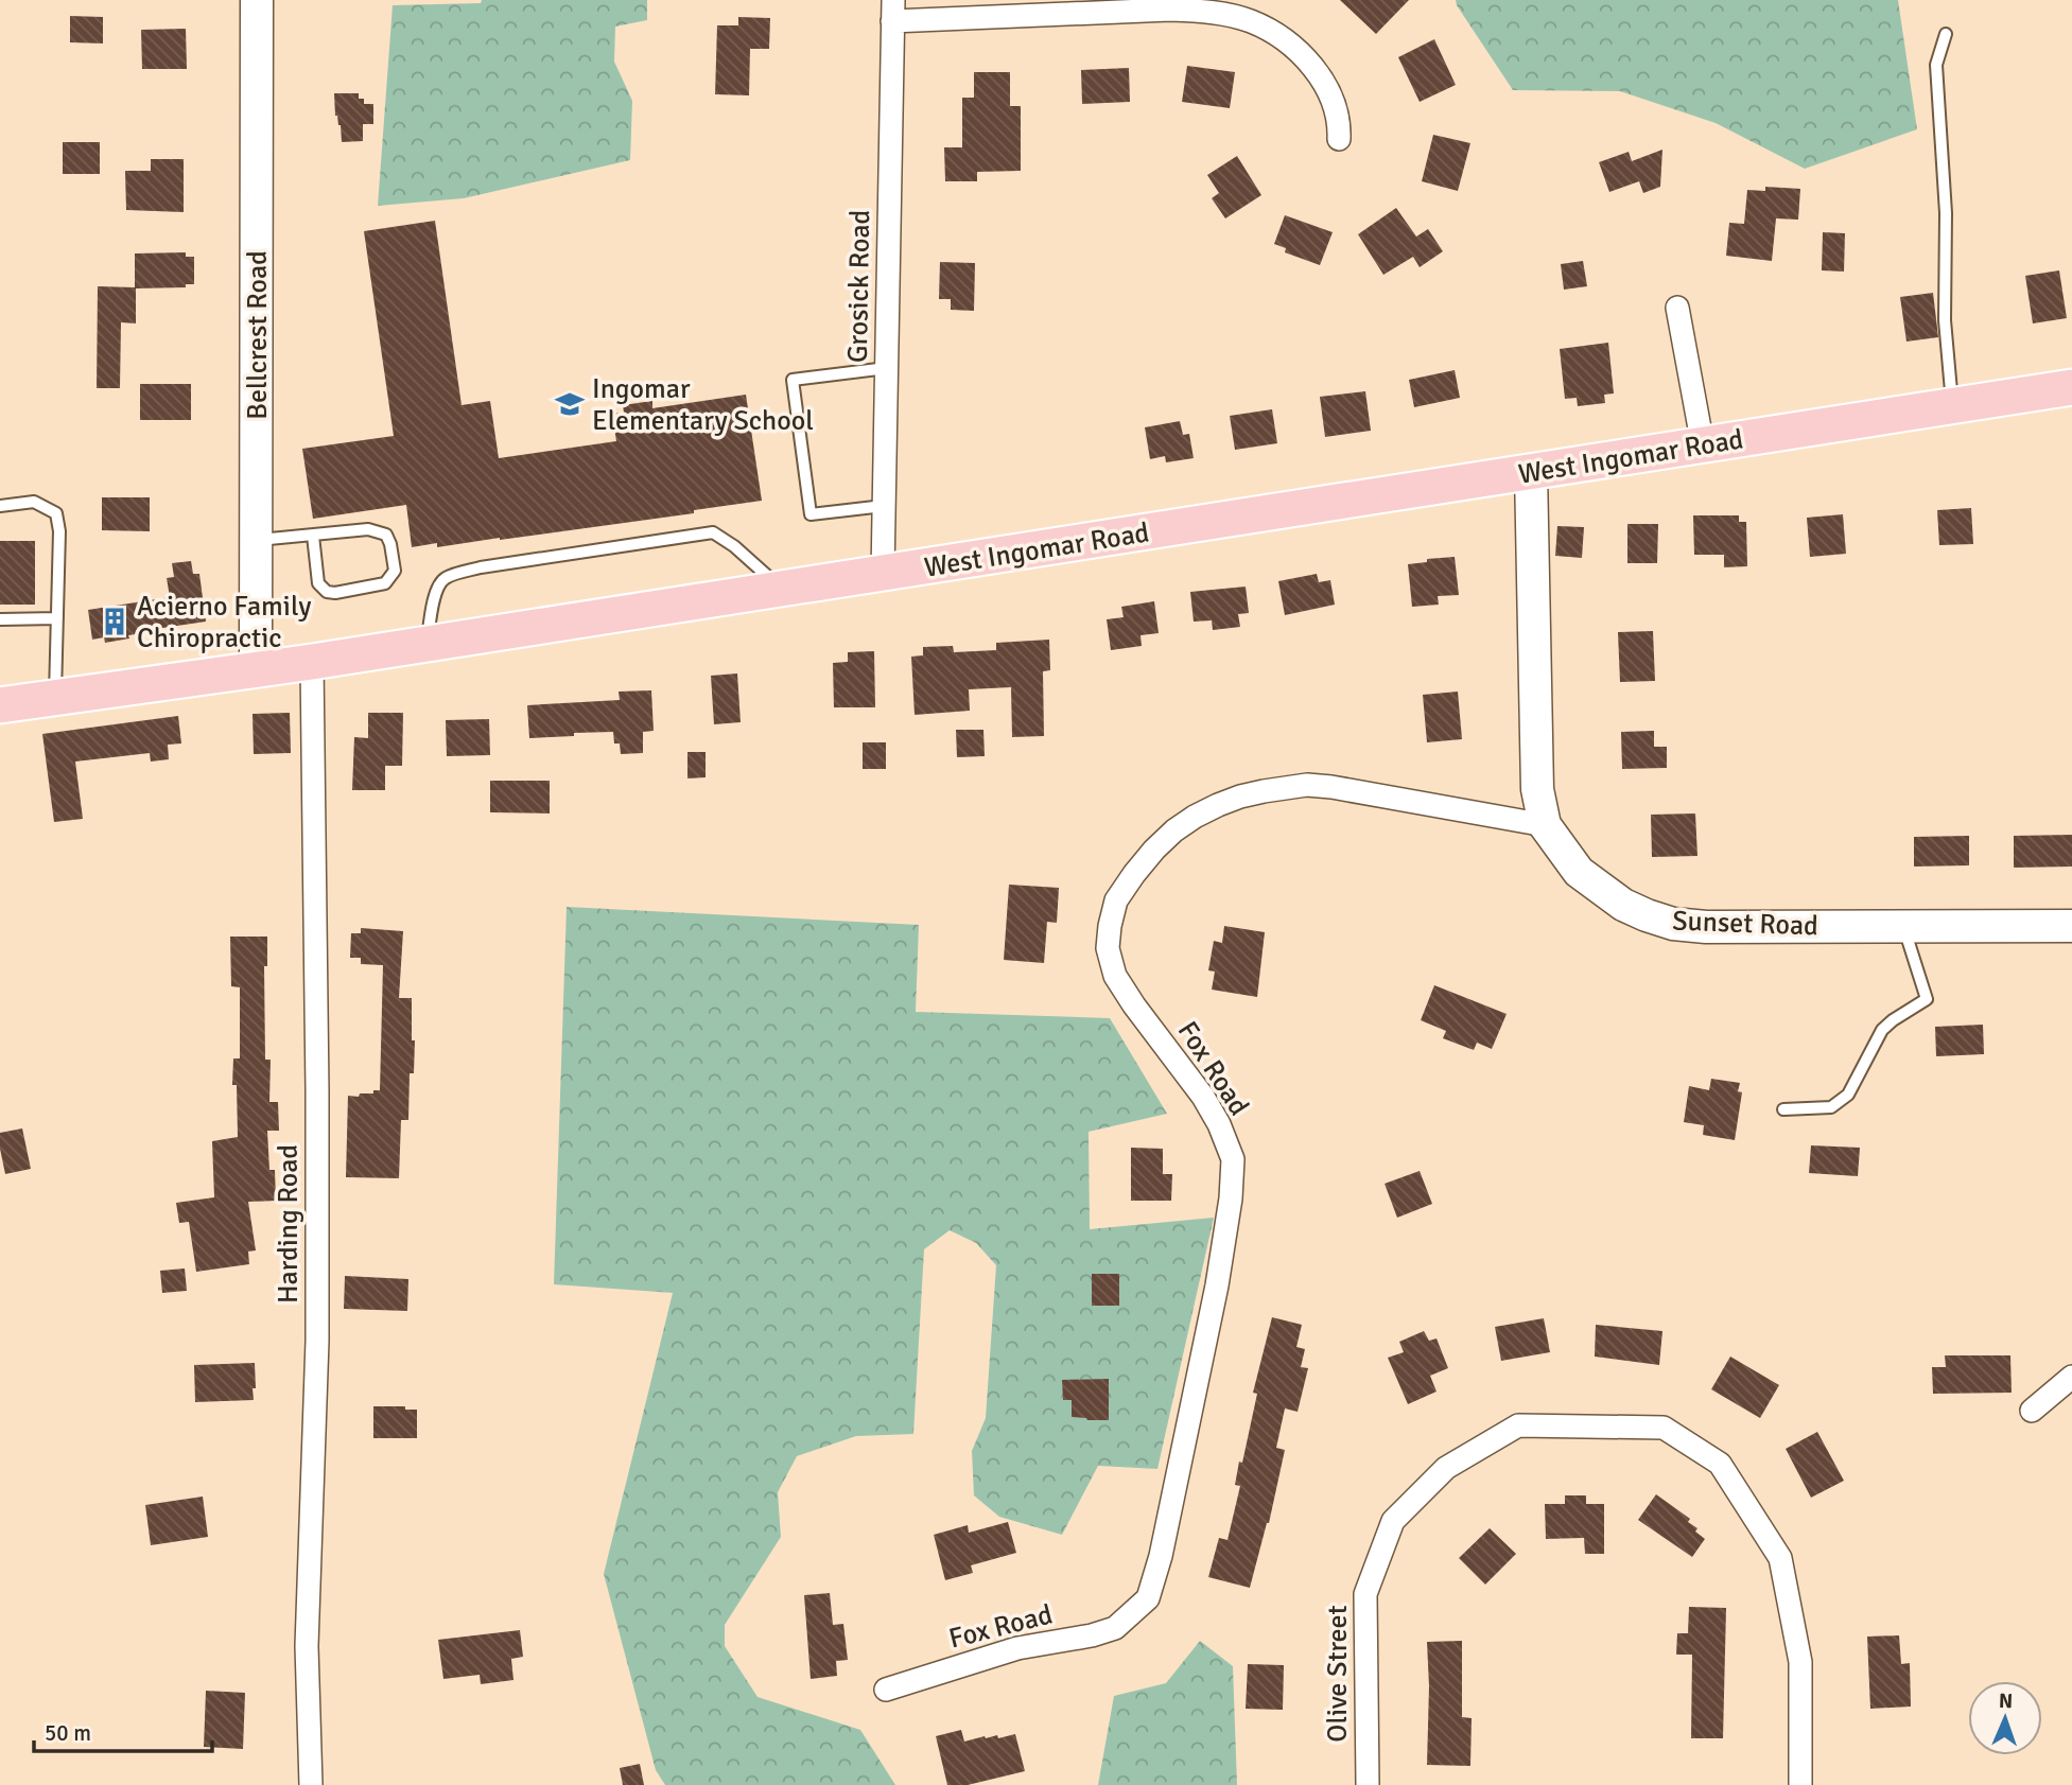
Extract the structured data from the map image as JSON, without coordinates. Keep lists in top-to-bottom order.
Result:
{
  "streets": {
    "main road": ["West Ingomar Road"],
    "street": [
      "Grosick Road",
      "Bellcrest Road",
      "Sunset Road",
      "Fox Road",
      "Harding Road",
      "Olive Street"
    ]
  },
  "crossings": [
    ["Grosick Road", "West Ingomar Road"],
    ["Bellcrest Road", "West Ingomar Road"],
    ["West Ingomar Road", "Sunset Road"],
    ["West Ingomar Road", "Harding Road"],
    ["Sunset Road", "Fox Road"]
  ],
  "places": {
    "school or university": ["Ingomar Elementary School"],
    "building": ["Acierno Family Chiropractic"]
  },
  "scale_bar": "50 m",
  "north": "top"
}
